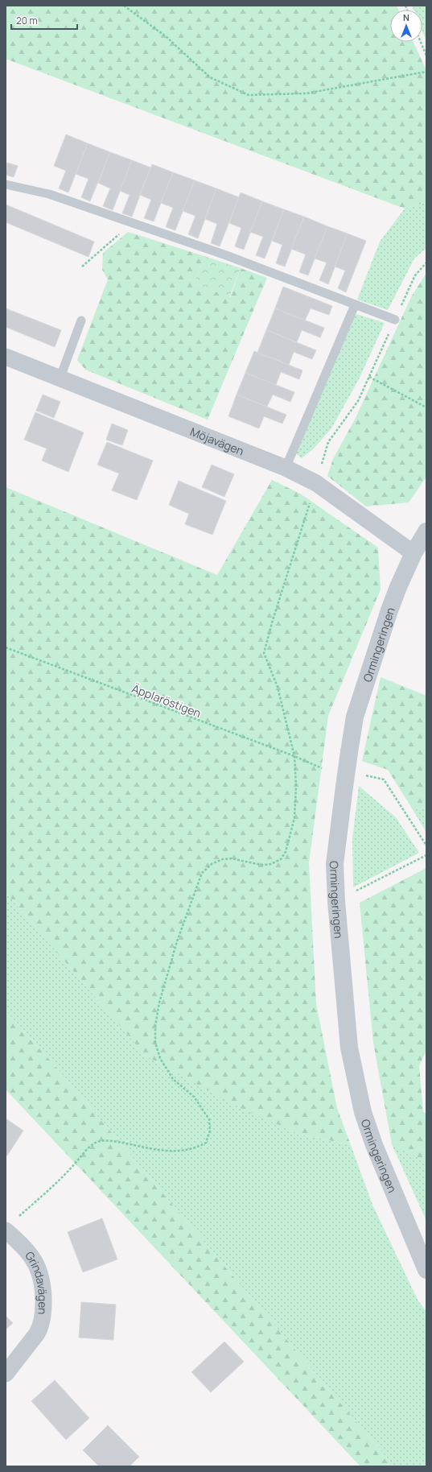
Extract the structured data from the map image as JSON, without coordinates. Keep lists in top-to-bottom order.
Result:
{
  "streets": {
    "street": ["Möjavägen", "Ormingeringen", "Grindavägen"],
    "path": ["Äpplaröstigen"]
  },
  "crossings": [
    ["Möjavägen", "Ormingeringen"]
  ],
  "scale_bar": "20 m",
  "north": "top"
}
